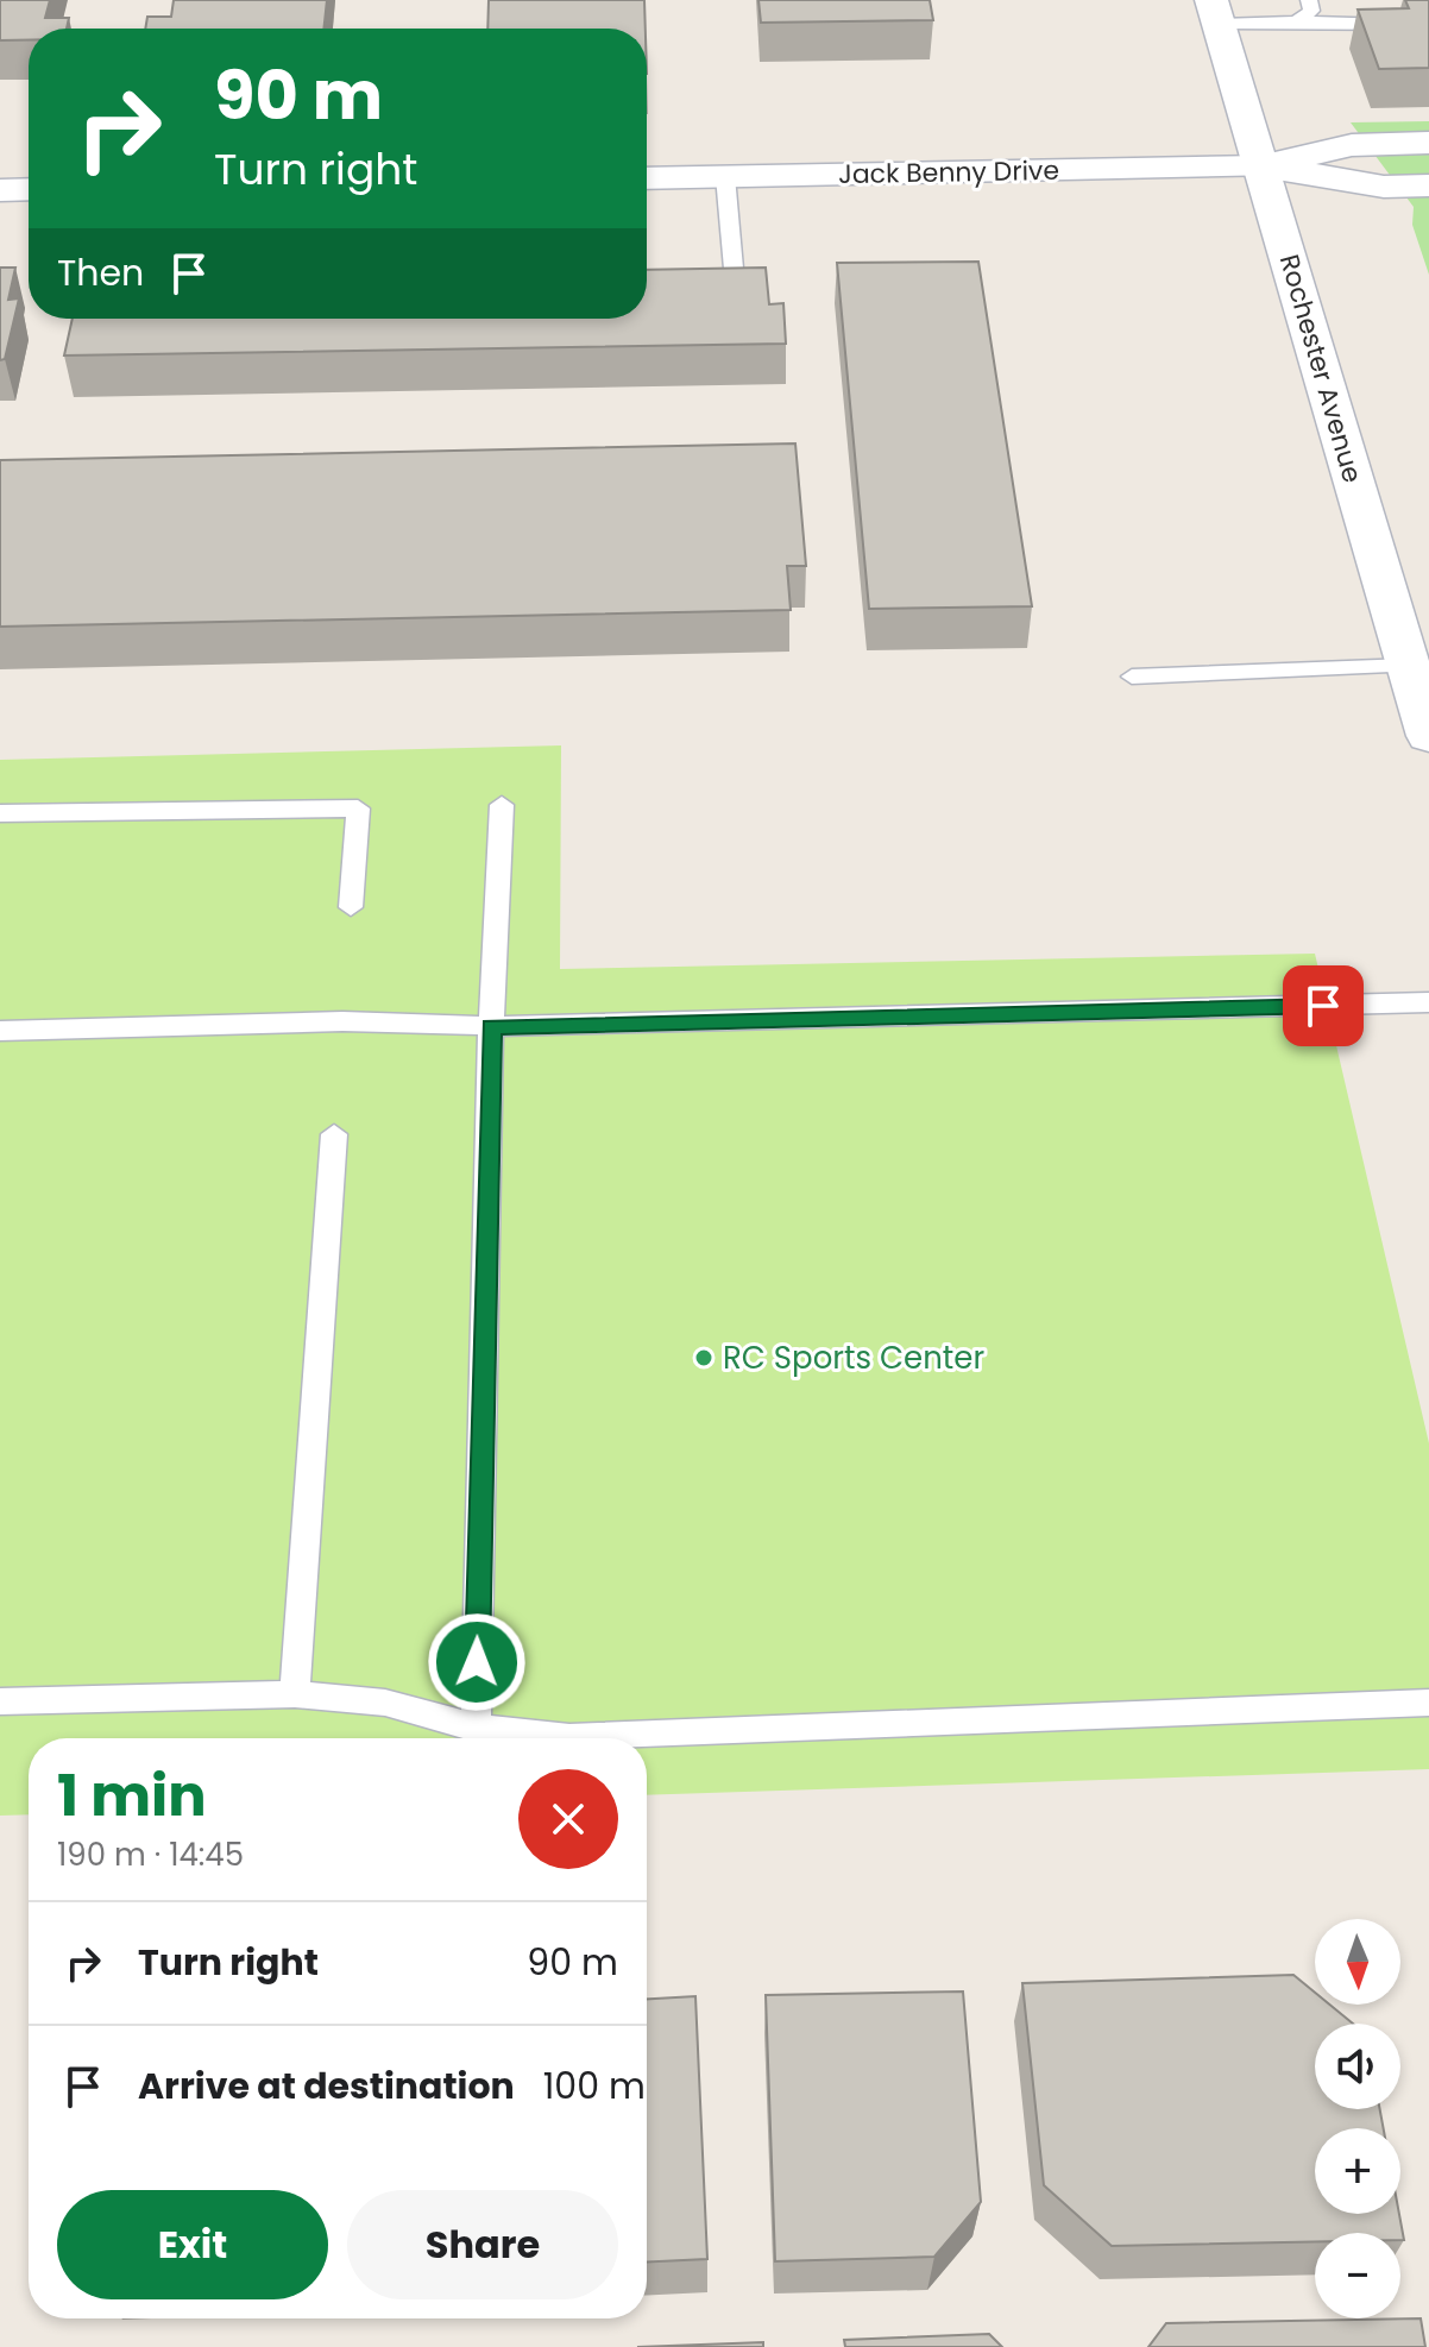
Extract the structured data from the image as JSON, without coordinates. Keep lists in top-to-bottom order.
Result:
{
  "streets": {
    "main road": ["Jack Benny Drive", "Rochester Avenue"]
  },
  "crossings": [
    ["Jack Benny Drive", "Rochester Avenue"]
  ],
  "places": ["RC Sports Center"],
  "north": "bottom",
  "page": {
    "turn": ["90 m", "Turn right"],
    "then": "Then",
    "heading": ["1 min", "190 m · 14:45"],
    "list": [
      {
        "name": "Turn right",
        "value": "90 m"
      },
      {
        "name": "Arrive at destination",
        "value": "100 m"
      }
    ],
    "map_buttons": ["+", "−"],
    "buttons": ["Exit", "Share"]
  }
}
